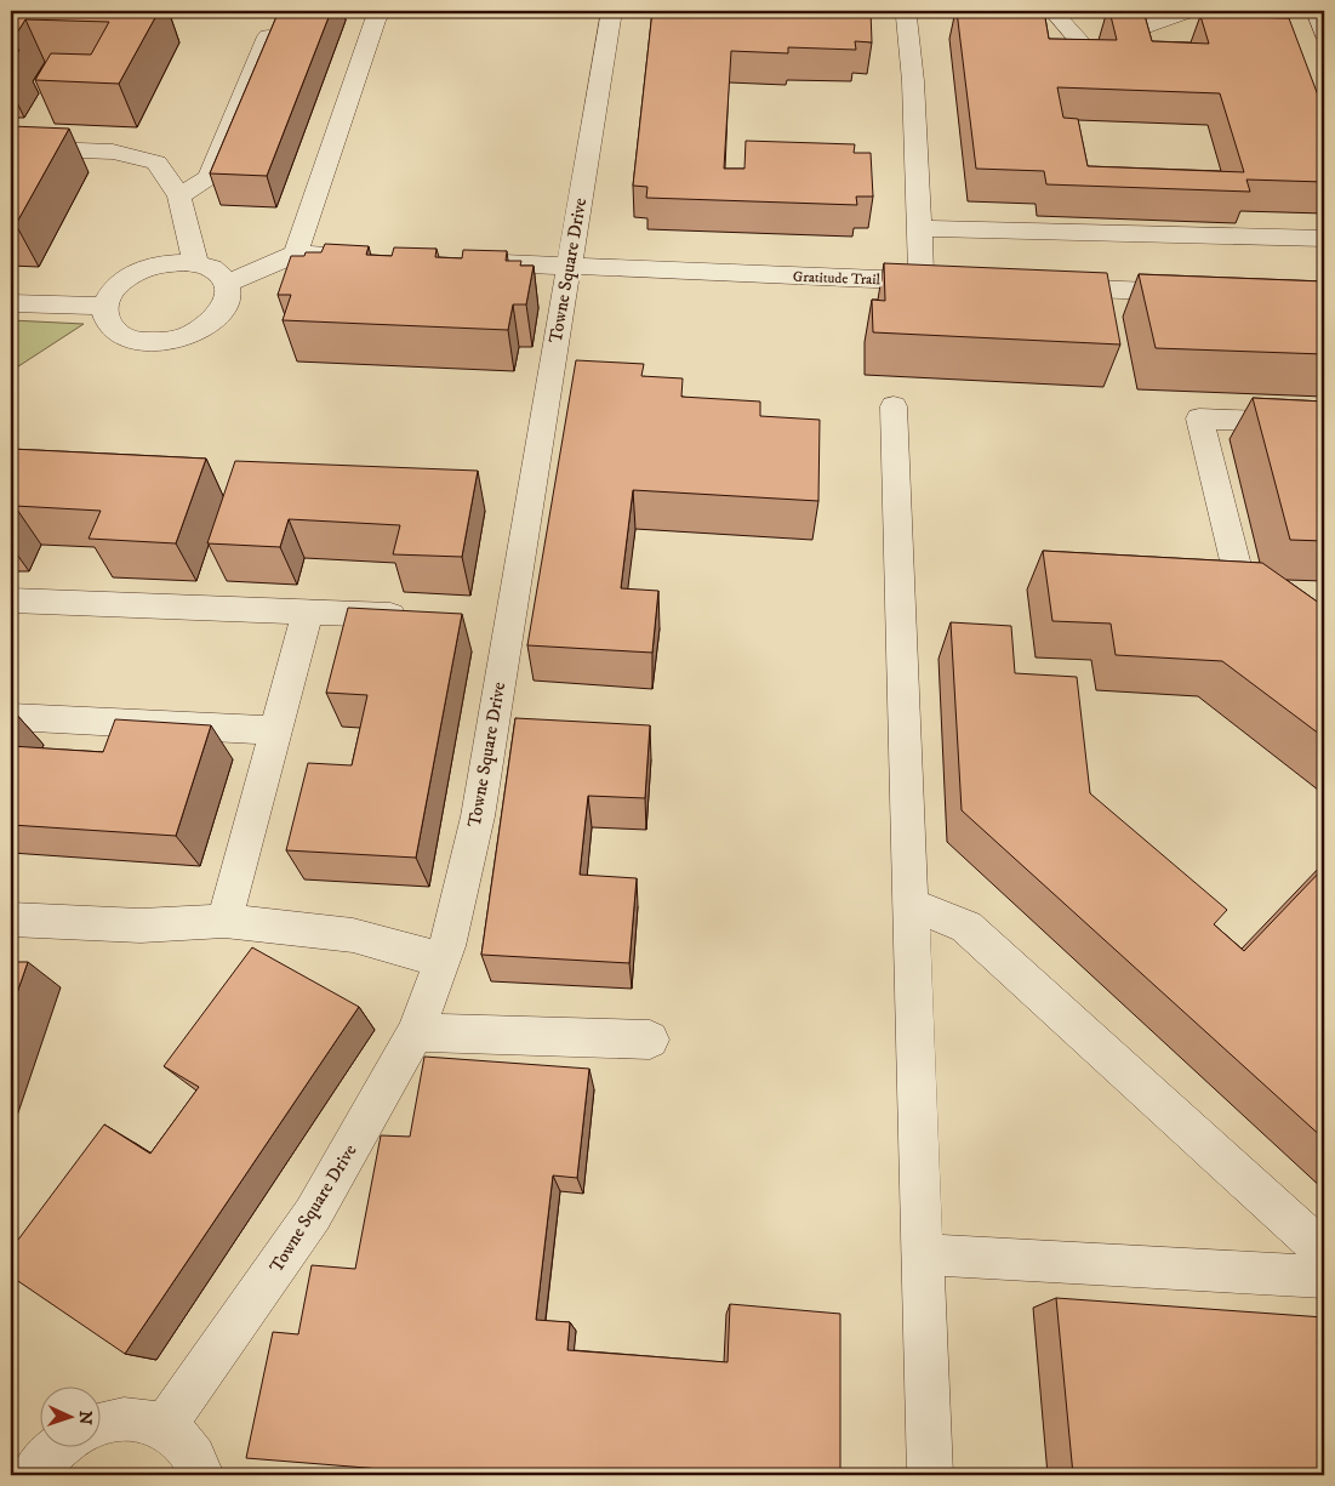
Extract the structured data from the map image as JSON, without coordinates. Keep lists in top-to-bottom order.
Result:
{
  "streets": {
    "street": ["Towne Square Drive", "Gratitude Trail"]
  },
  "crossings": [
    ["Towne Square Drive", "Gratitude Trail"]
  ],
  "north": "right"
}
